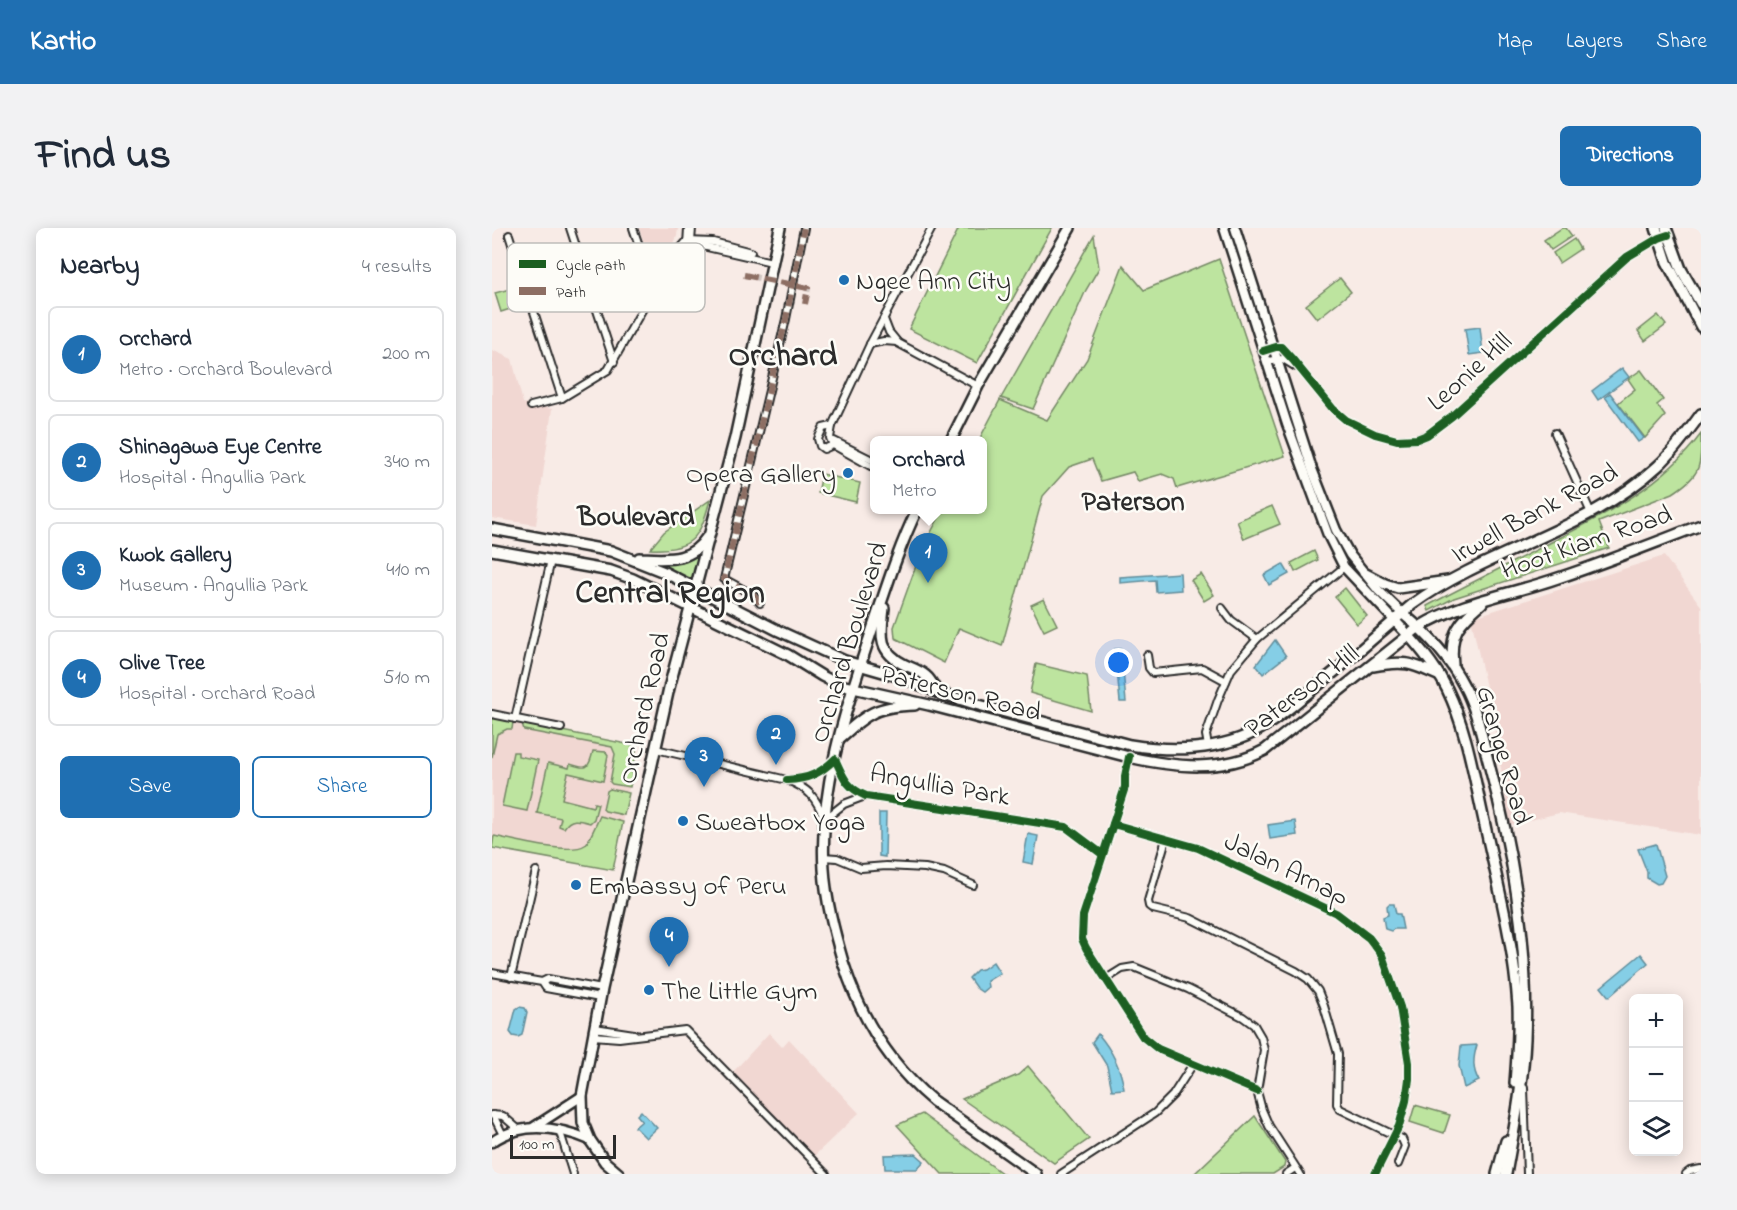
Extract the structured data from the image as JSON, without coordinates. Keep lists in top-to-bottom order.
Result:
{
  "streets": {
    "main road": [
      "Irwell Bank Road",
      "Hoot Kiam Road",
      "Orchard Boulevard",
      "Paterson Hill",
      "Paterson Road",
      "Orchard Road",
      "Grange Road"
    ],
    "street": ["Leonie Hill", "Angullia Park", "Jalan Arnap"]
  },
  "crossings": [
    ["Leonie Hill", "Grange Road"],
    ["Irwell Bank Road", "Paterson Hill"],
    ["Irwell Bank Road", "Grange Road"],
    ["Hoot Kiam Road", "Paterson Hill"],
    ["Hoot Kiam Road", "Grange Road"],
    ["Orchard Boulevard", "Paterson Road"],
    ["Orchard Boulevard", "Angullia Park"],
    ["Paterson Hill", "Paterson Road"],
    ["Paterson Hill", "Grange Road"],
    ["Paterson Road", "Orchard Road"],
    ["Orchard Road", "Angullia Park"]
  ],
  "districts": [
    "Orchard",
    "Paterson",
    "Boulevard",
    "Central Region"
  ],
  "places": [
    "Ngee Ann City",
    "Opera Gallery",
    "Sweatbox Yoga",
    "Embassy of Peru",
    "The Little Gym"
  ],
  "legend": ["Cycle path", "Path"],
  "scale_bar": "100 m",
  "page": {
    "header": "Kartio",
    "nav": ["Map", "Layers", "Share"],
    "title": "Find us",
    "buttons": [
      "Directions",
      ["Save", "Share"]
    ],
    "heading": ["Nearby", "4 results"],
    "list": [
      {
        "mark": "1",
        "name": "Orchard",
        "note": "Metro · Orchard Boulevard",
        "value": "200 m"
      },
      {
        "mark": "2",
        "name": "Shinagawa Eye Centre",
        "note": "Hospital · Angullia Park",
        "value": "340 m"
      },
      {
        "mark": "3",
        "name": "Kwok Gallery",
        "note": "Museum · Angullia Park",
        "value": "410 m"
      },
      {
        "mark": "4",
        "name": "Olive Tree",
        "note": "Hospital · Orchard Road",
        "value": "510 m"
      }
    ],
    "popup": ["Orchard", "Metro"],
    "pins": [
      "1",
      "2",
      "3",
      "4"
    ],
    "map_buttons": ["+", "−"],
    "scale": "100 m"
  }
}
